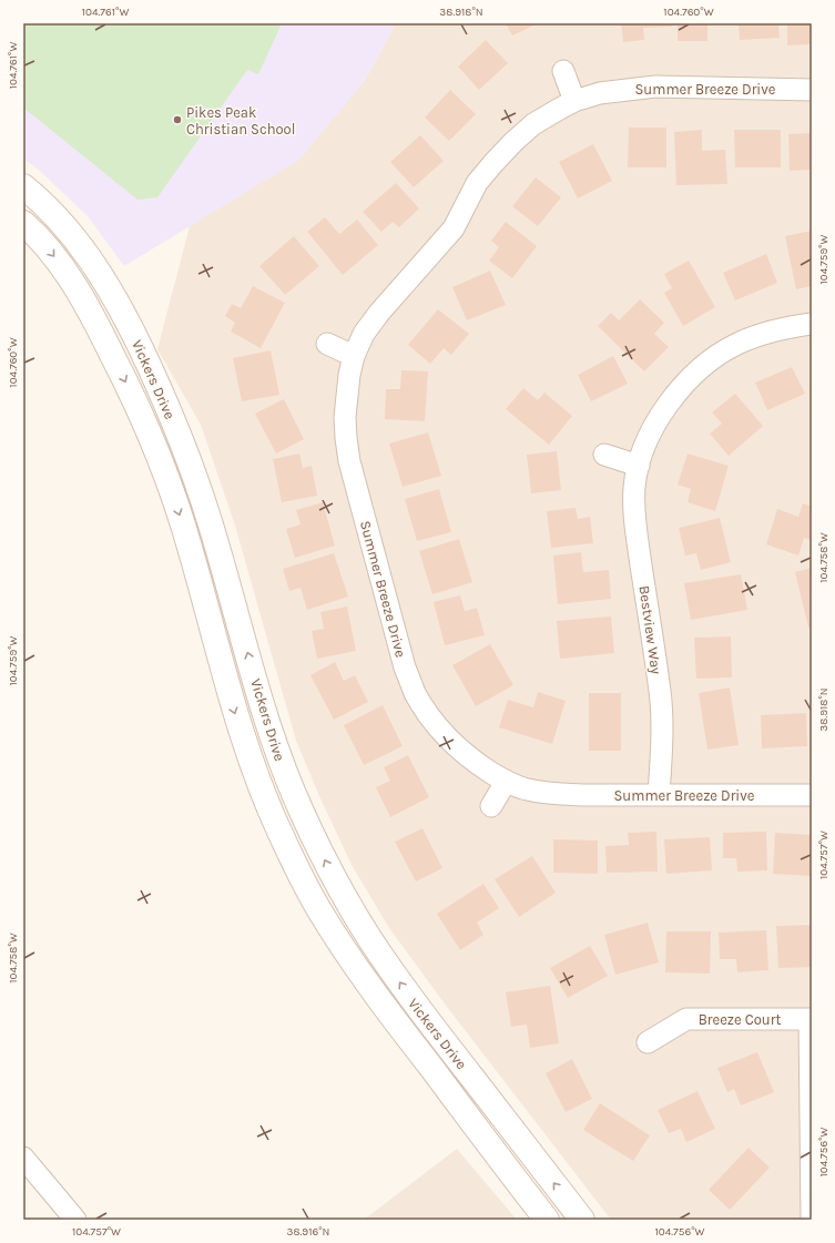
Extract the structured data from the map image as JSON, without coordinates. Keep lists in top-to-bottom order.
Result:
{
  "streets": {
    "main road": ["Vickers Drive"],
    "street": ["Summer Breeze Drive", "Bestview Way", "Breeze Court"]
  },
  "crossings": [
    ["Summer Breeze Drive", "Bestview Way"]
  ],
  "places": ["Pikes Peak Christian School"],
  "coordinates": [
    "104.761°W",
    "38.918°N",
    "104.760°W",
    "104.759°W",
    "104.758°W",
    "104.757°W",
    "104.756°W",
    "38.916°N"
  ]
}
